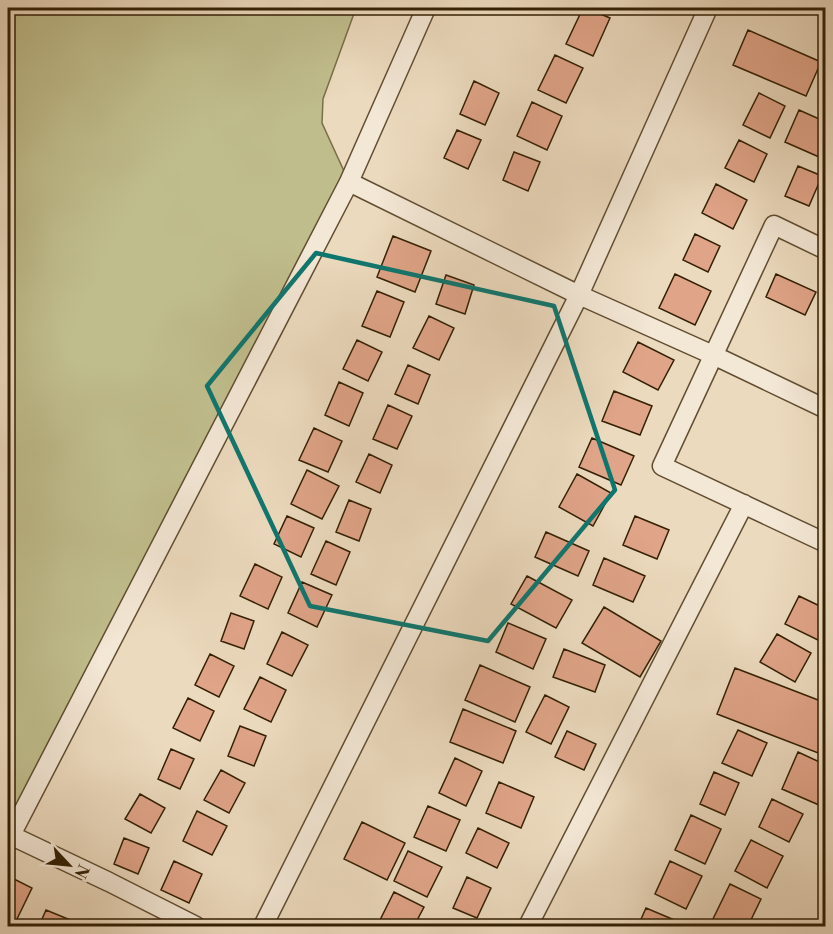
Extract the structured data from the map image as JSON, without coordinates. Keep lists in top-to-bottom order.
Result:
{
  "north": "bottom right"
}
